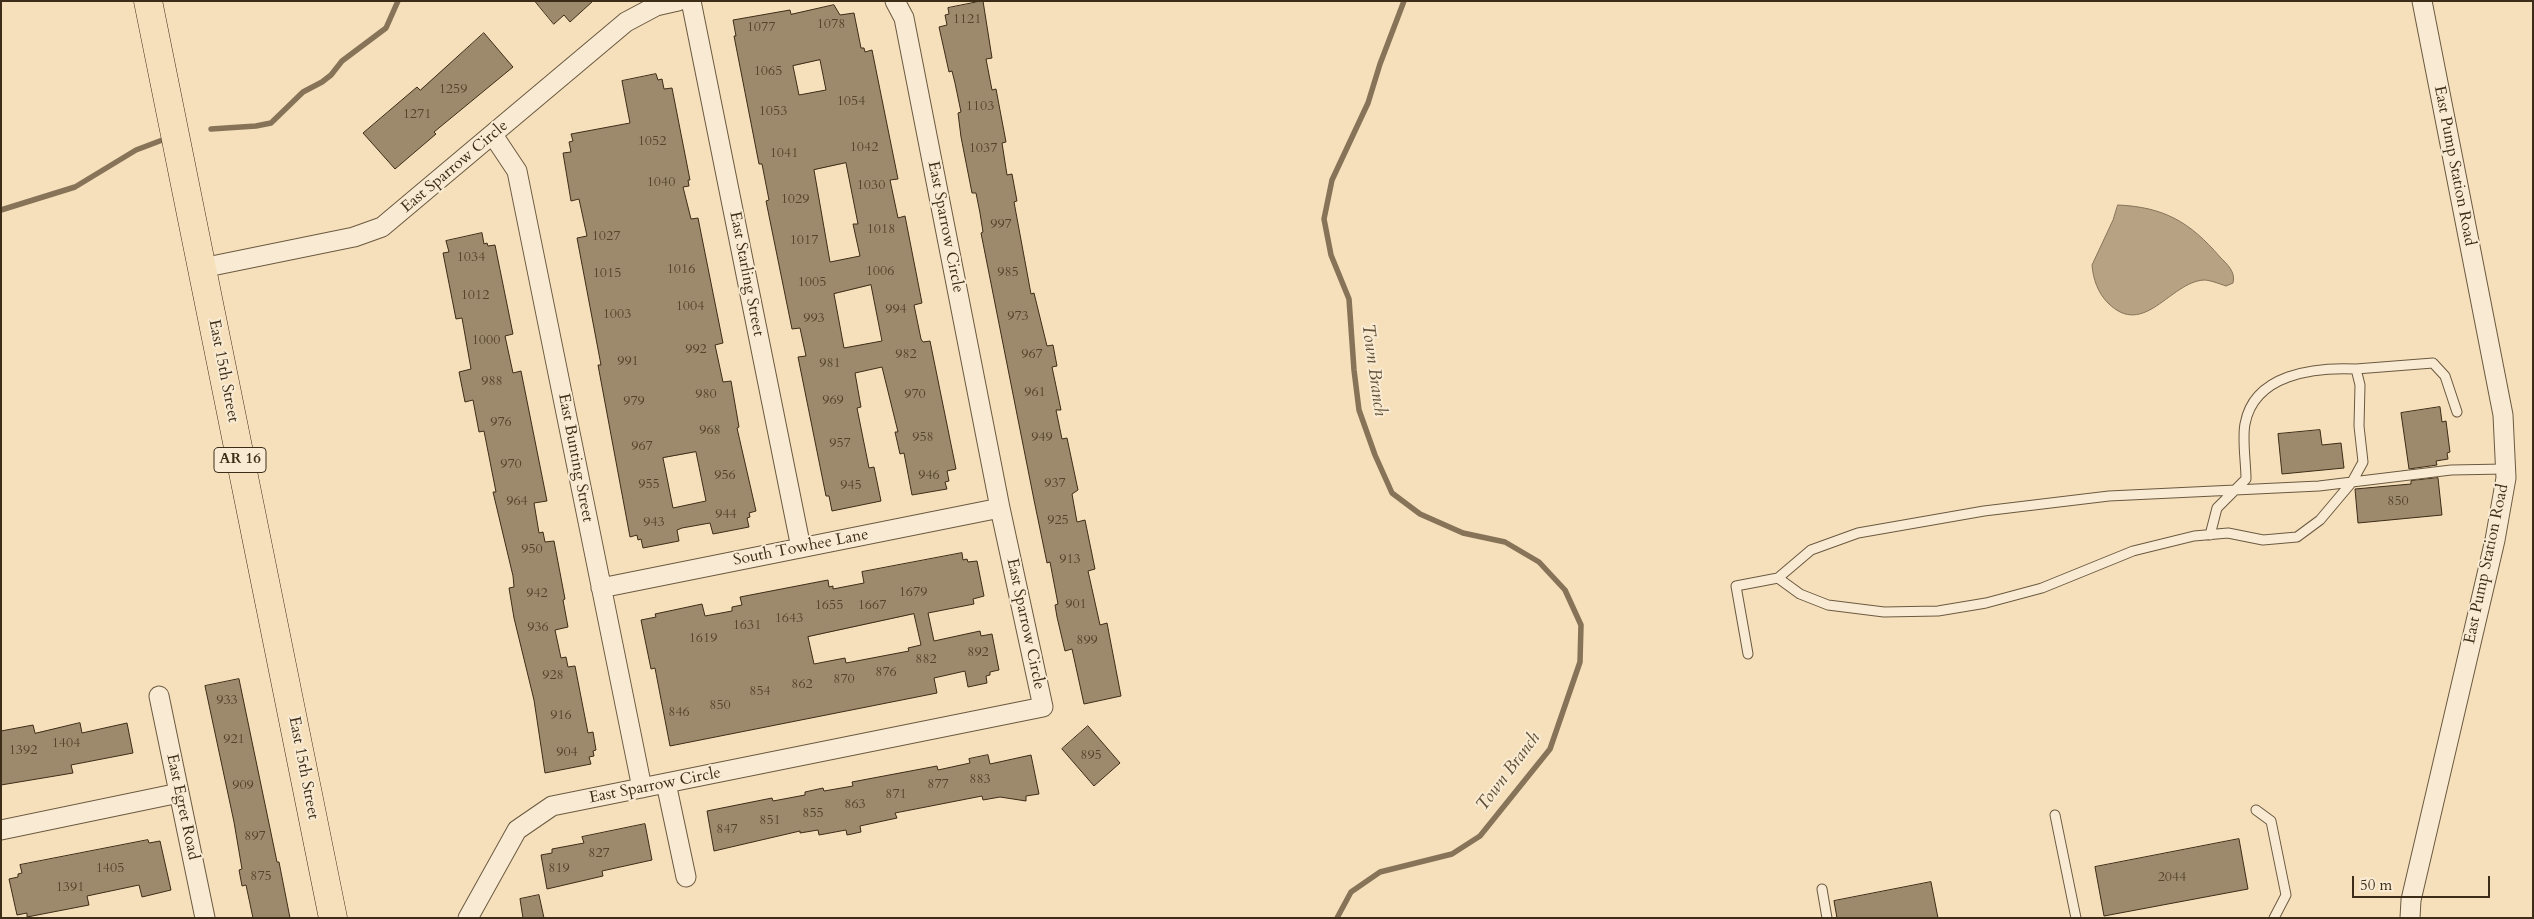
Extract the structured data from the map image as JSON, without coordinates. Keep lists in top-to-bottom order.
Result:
{
  "streets": {
    "main road": ["East 15th Street", "AR 16"],
    "street": [
      "East Pump Station Road",
      "East Sparrow Circle",
      "East Starling Street",
      "East Bunting Street",
      "South Towhee Lane",
      "East Egret Road"
    ]
  },
  "crossings": [
    ["East Sparrow Circle", "East 15th Street"],
    ["East Sparrow Circle", "East Bunting Street"],
    ["East Sparrow Circle", "South Towhee Lane"],
    ["East Starling Street", "South Towhee Lane"],
    ["East Bunting Street", "South Towhee Lane"]
  ],
  "water": ["Town Branch"],
  "house_numbers": [
    "1121",
    "1078",
    "1077",
    "1065",
    "1259",
    "1054",
    "1103",
    "1053",
    "1271",
    "1052",
    "1042",
    "1037",
    "1041",
    "1040",
    "1030",
    "1029",
    "997",
    "1018",
    "1027",
    "1017",
    "1034",
    "1016",
    "1006",
    "985",
    "1015",
    "1005",
    "1012",
    "1004",
    "994",
    "1003",
    "973",
    "993",
    "1000",
    "992",
    "982",
    "967",
    "991",
    "981",
    "988",
    "961",
    "980",
    "970",
    "969",
    "979",
    "976",
    "968",
    "958",
    "949",
    "957",
    "967",
    "970",
    "956",
    "946",
    "937",
    "955",
    "945",
    "964",
    "850",
    "944",
    "925",
    "943",
    "950",
    "913",
    "1679",
    "942",
    "901",
    "1655",
    "1667",
    "1643",
    "1631",
    "936",
    "1619",
    "899",
    "892",
    "882",
    "876",
    "928",
    "870",
    "862",
    "854",
    "933",
    "850",
    "846",
    "916",
    "921",
    "1404",
    "1392",
    "904",
    "895",
    "883",
    "877",
    "909",
    "871",
    "863",
    "855",
    "851",
    "847",
    "897",
    "827",
    "1405",
    "819",
    "875",
    "2044",
    "1391"
  ],
  "scale_bar": "50 m"
}
